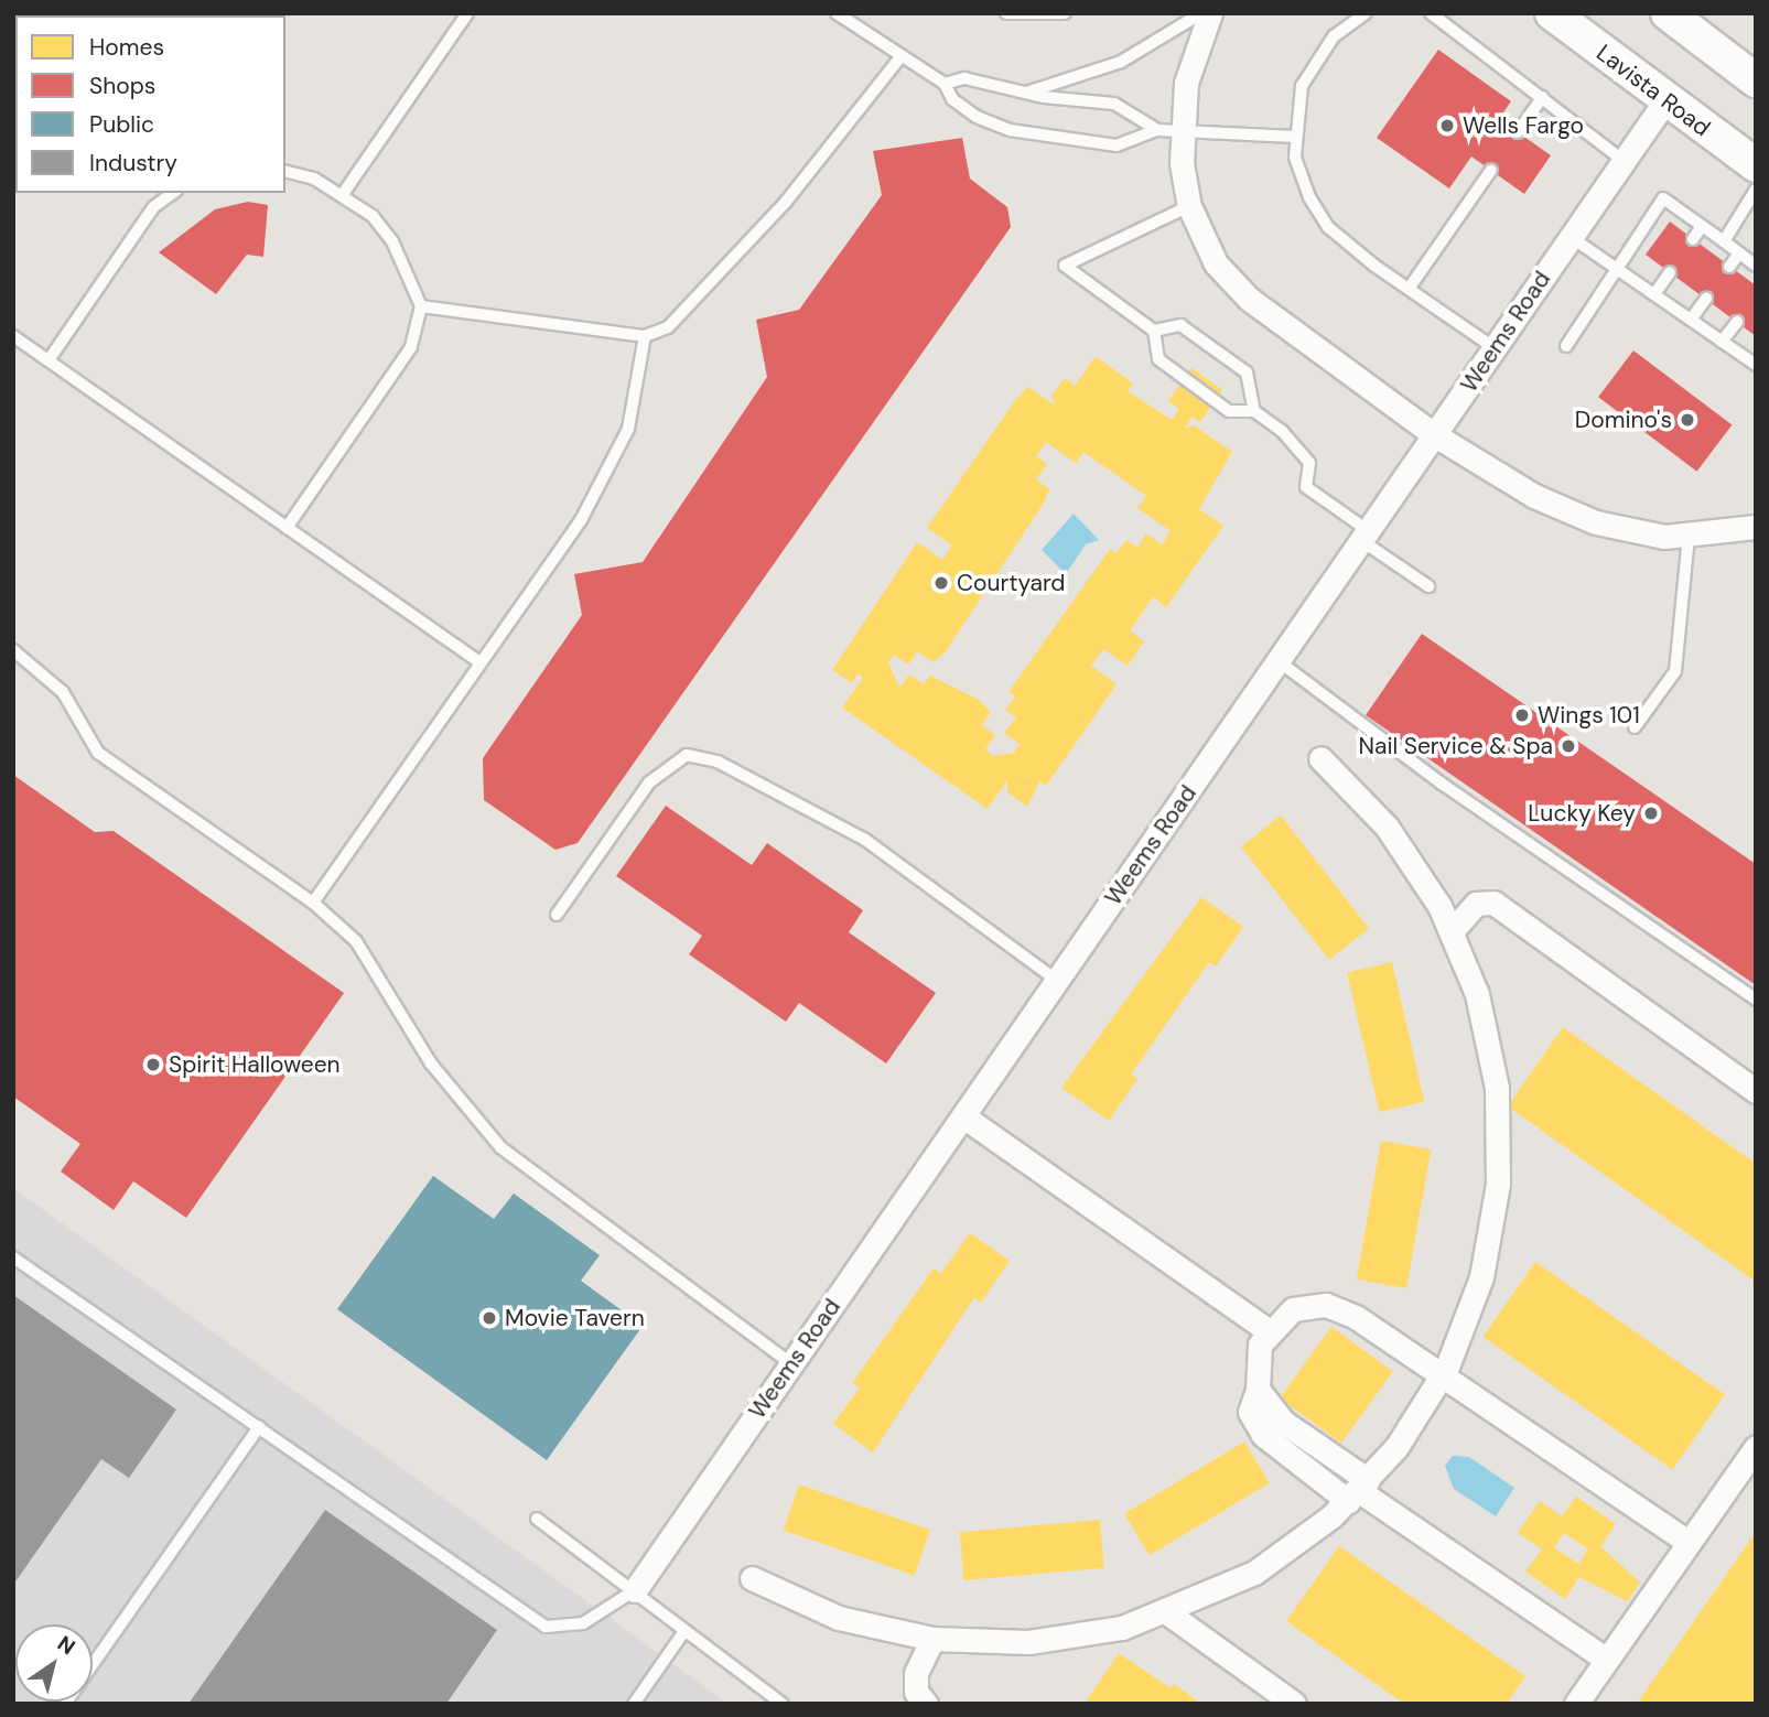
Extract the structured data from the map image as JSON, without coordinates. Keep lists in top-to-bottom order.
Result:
{
  "streets": {
    "main road": ["Lavista Road"],
    "street": ["Weems Road"]
  },
  "crossings": [
    ["Lavista Road", "Weems Road"]
  ],
  "places": [
    "Wells Fargo",
    "Domino's",
    "Courtyard",
    "Wings 101",
    "Nail Service & Spa",
    "Lucky Key",
    "Spirit Halloween",
    "Movie Tavern"
  ],
  "legend": [
    "Homes",
    "Shops",
    "Public",
    "Industry"
  ],
  "north": "top right"
}
